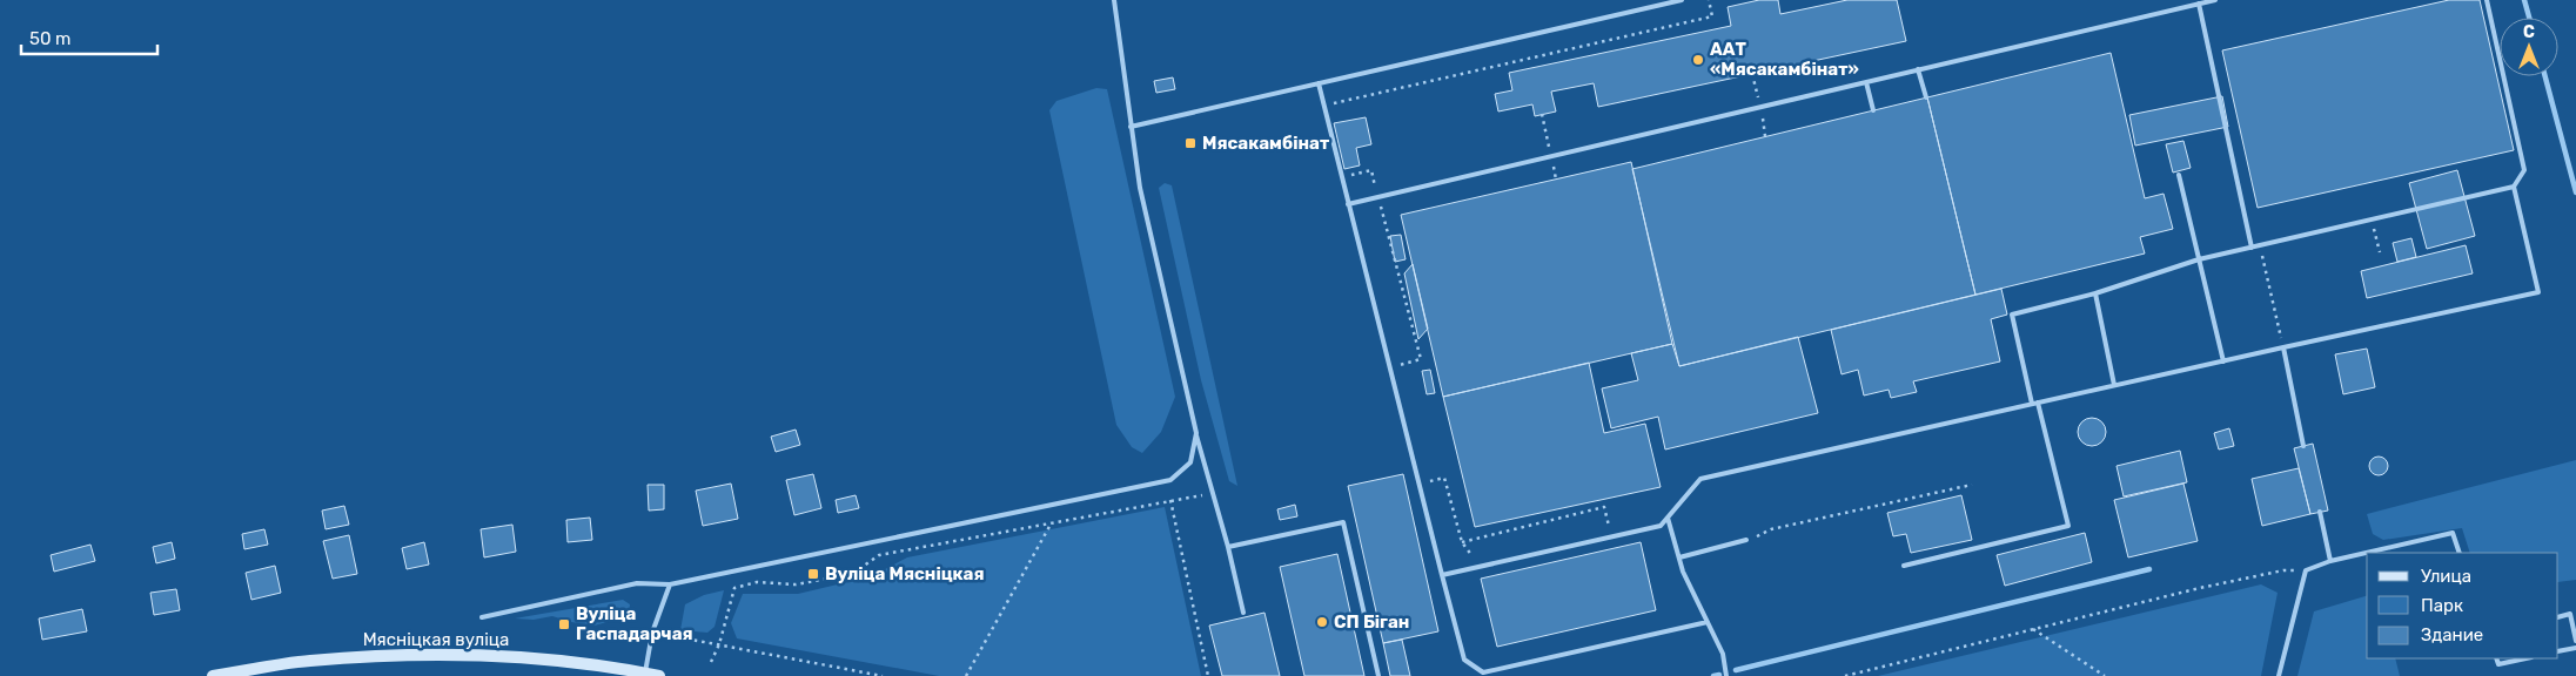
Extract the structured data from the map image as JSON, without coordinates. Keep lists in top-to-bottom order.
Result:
{
  "streets": {
    "main road": ["Мясніцкая вуліца"]
  },
  "places": {
    "other": ["ААТ «Мясакамбінат»", "СП Біган"],
    "transit": ["Мясакамбінат", "Вуліца Мясніцкая", "Вуліца Гаспадарчая"]
  },
  "legend": ["Улица", "Парк", "Здание"],
  "scale_bar": "50 m",
  "north": "top"
}
